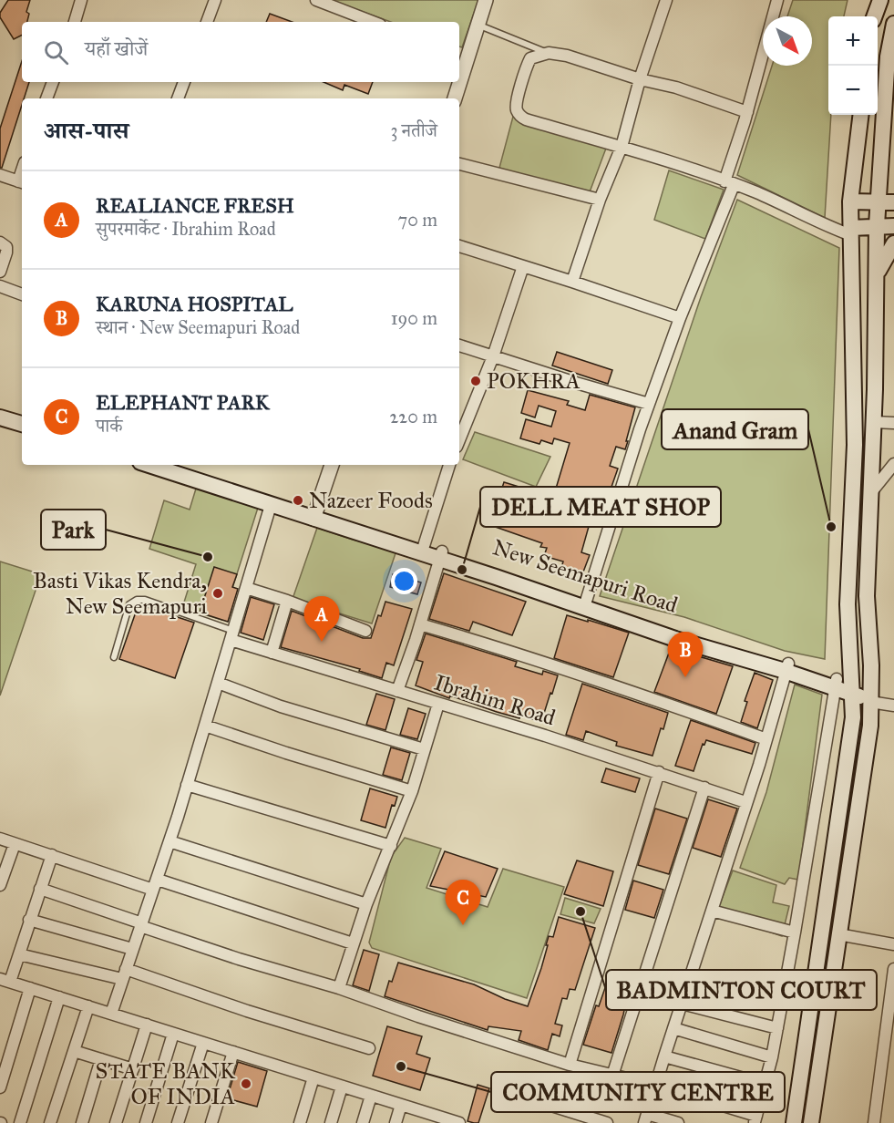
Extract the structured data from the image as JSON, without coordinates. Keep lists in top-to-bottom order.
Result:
{
  "streets": {
    "main road": ["New Seemapuri Road"],
    "street": ["Ibrahim Road"]
  },
  "places": [
    "POKHRA",
    "Nazeer Foods",
    "Anand Gram",
    "Park",
    "DELL MEAT SHOP",
    "Basti Vikas Kendra, New Seemapuri",
    "BADMINTON COURT",
    "COMMUNITY CENTRE",
    "STATE BANK OF INDIA"
  ],
  "north": "bottom right",
  "page": {
    "map_buttons": ["+", "−"],
    "search": "यहाँ खोजें",
    "heading": ["आस-पास", "3 नतीजे"],
    "list": [
      {
        "mark": "A",
        "name": "REALIANCE FRESH",
        "note": "सुपरमार्केट · Ibrahim Road",
        "value": "70 m"
      },
      {
        "mark": "B",
        "name": "KARUNA HOSPITAL",
        "note": "स्थान · New Seemapuri Road",
        "value": "190 m"
      },
      {
        "mark": "C",
        "name": "ELEPHANT PARK",
        "note": "पार्क",
        "value": "220 m"
      }
    ],
    "pins": ["A", "B", "C"]
  }
}
